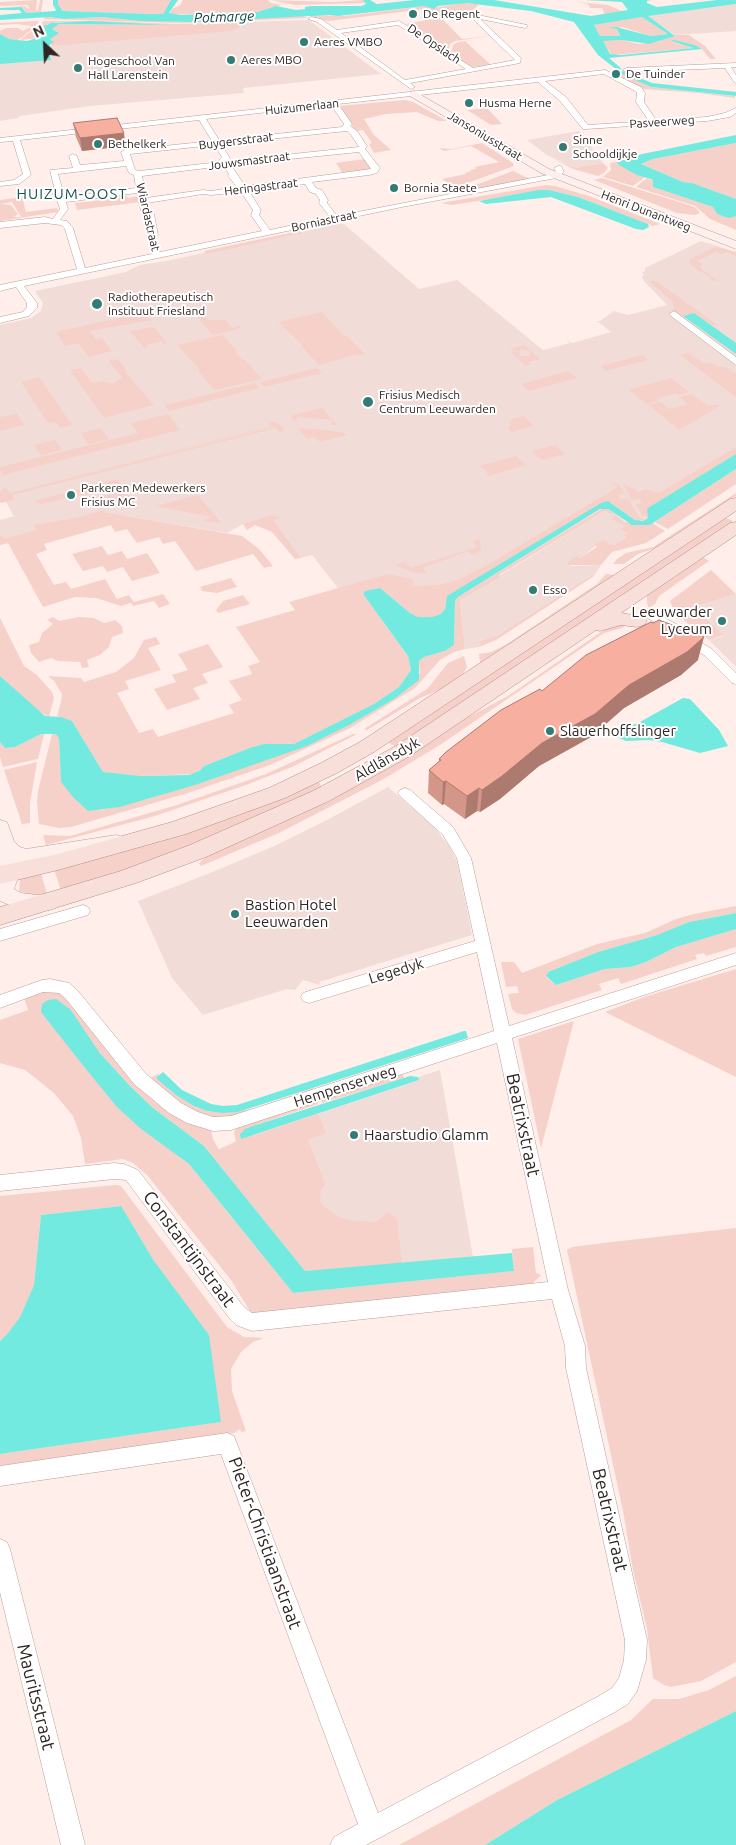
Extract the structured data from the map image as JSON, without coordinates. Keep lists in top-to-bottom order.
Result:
{
  "streets": {
    "main road": ["Aldlânsdyk"],
    "street": [
      "De Opslach",
      "Huizumerlaan",
      "Pasveerweg",
      "Jansoniusstraat",
      "Buygersstraat",
      "Jouwsmastraat",
      "Heringastraat",
      "Henri Dunantweg",
      "Wiardastraat",
      "Borniastraat",
      "Legedyk",
      "Hempenserweg",
      "Beatrixstraat",
      "Constantijnstraat",
      "Pieter-Christiaanstraat",
      "Mauritsstraat"
    ]
  },
  "crossings": [
    ["De Opslach", "Jansoniusstraat"],
    ["Huizumerlaan", "Pasveerweg"],
    ["Huizumerlaan", "Jansoniusstraat"],
    ["Jansoniusstraat", "Henri Dunantweg"],
    ["Jansoniusstraat", "Borniastraat"],
    ["Buygersstraat", "Wiardastraat"],
    ["Jouwsmastraat", "Heringastraat"],
    ["Jouwsmastraat", "Wiardastraat"],
    ["Heringastraat", "Wiardastraat"],
    ["Henri Dunantweg", "Borniastraat"],
    ["Wiardastraat", "Borniastraat"],
    ["Hempenserweg", "Beatrixstraat"],
    ["Beatrixstraat", "Constantijnstraat"],
    ["Beatrixstraat", "Pieter-Christiaanstraat"]
  ],
  "districts": ["HUIZUM-OOST"],
  "water": ["Potmarge"],
  "places": [
    "De Regent",
    "Aeres VMBO",
    "Aeres MBO",
    "Hogeschool Van Hall Larenstein",
    "De Tuinder",
    "Husma Herne",
    "Bethelkerk",
    "Sinne Schooldijkje",
    "Bornia Staete",
    "Radiotherapeutisch Instituut Friesland",
    "Frisius Medisch Centrum Leeuwarden",
    "Parkeren Medewerkers Frisius MC",
    "Esso",
    "Leeuwarder Lyceum",
    "Slauerhoffslinger",
    "Bastion Hotel Leeuwarden",
    "Haarstudio Glamm"
  ],
  "north": "top left"
}
